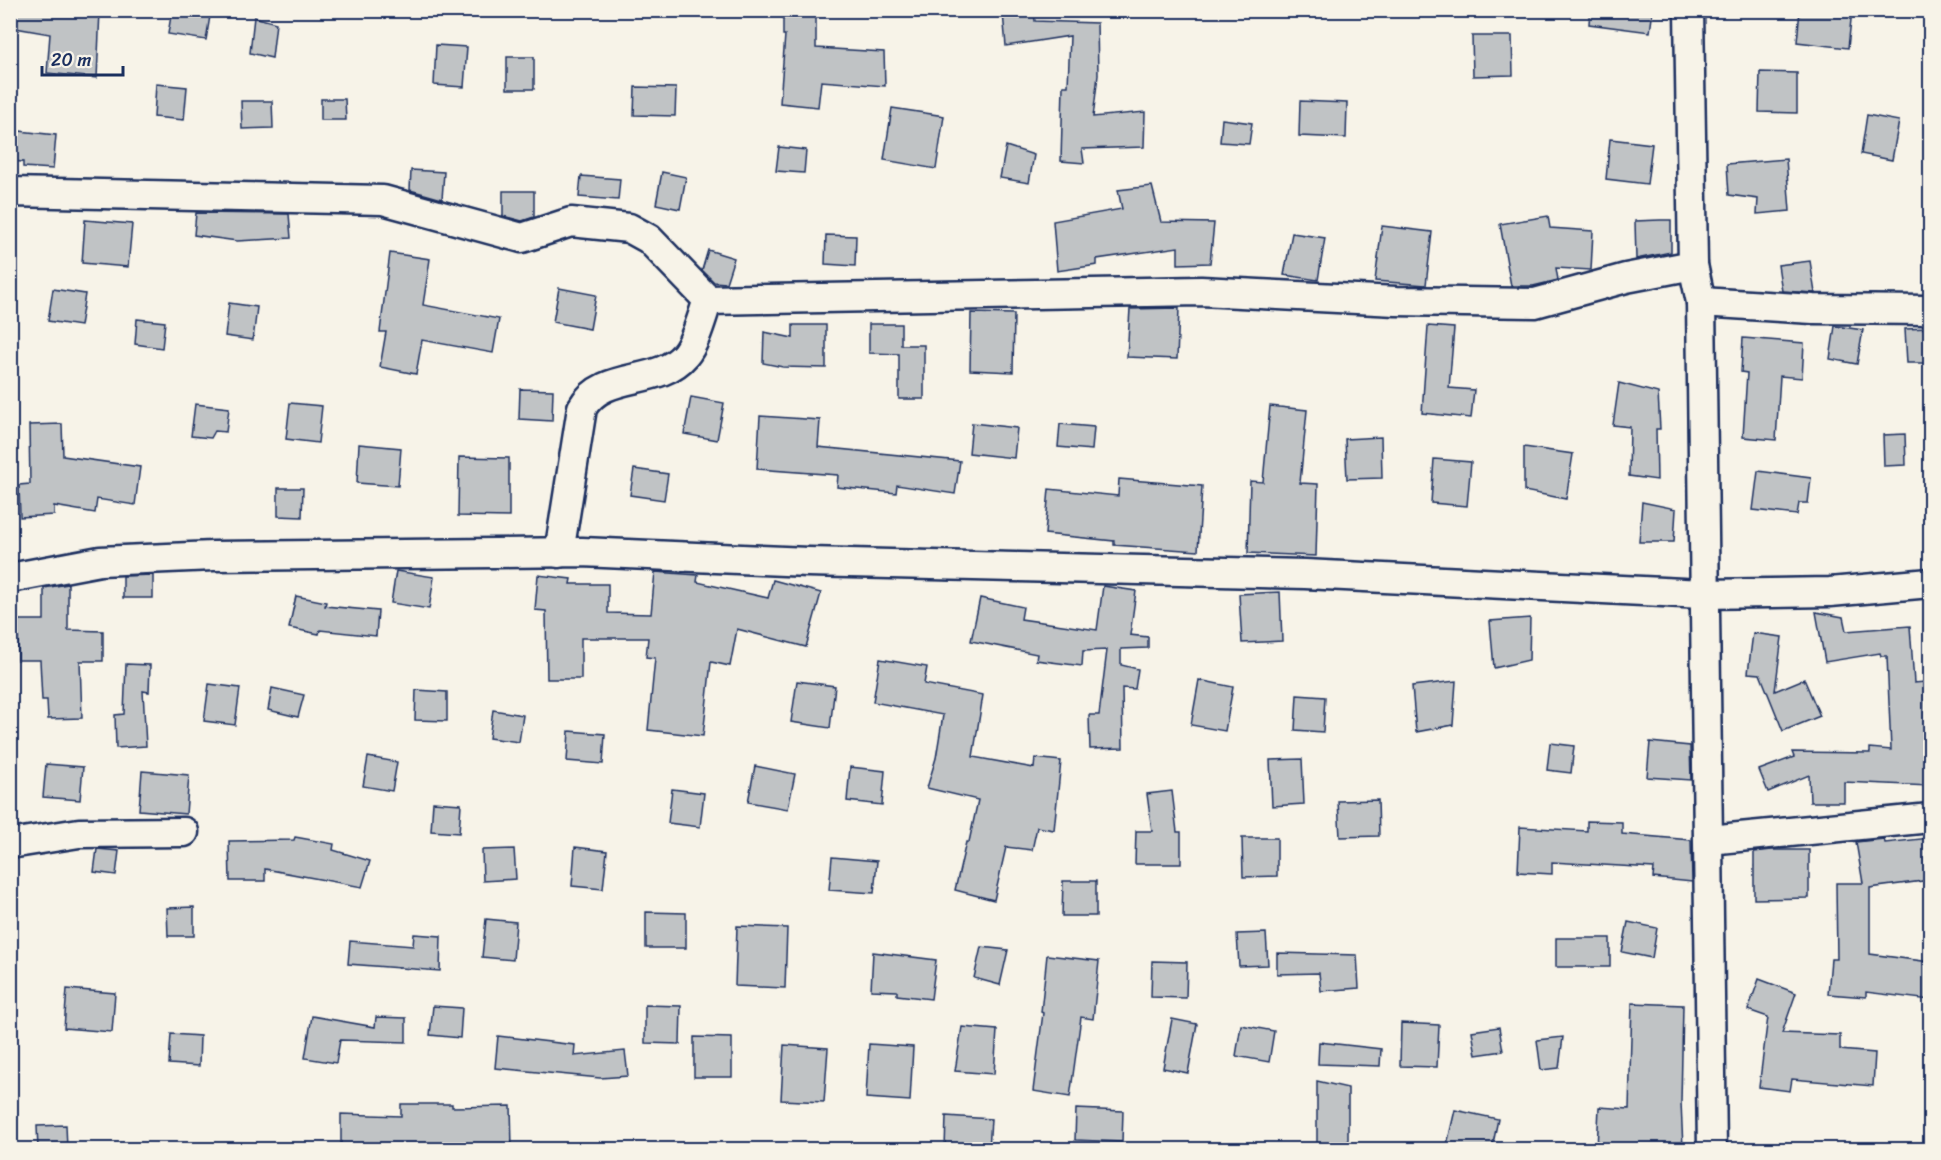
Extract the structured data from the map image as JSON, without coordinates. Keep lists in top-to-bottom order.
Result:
{
  "scale_bar": "20 m"
}
